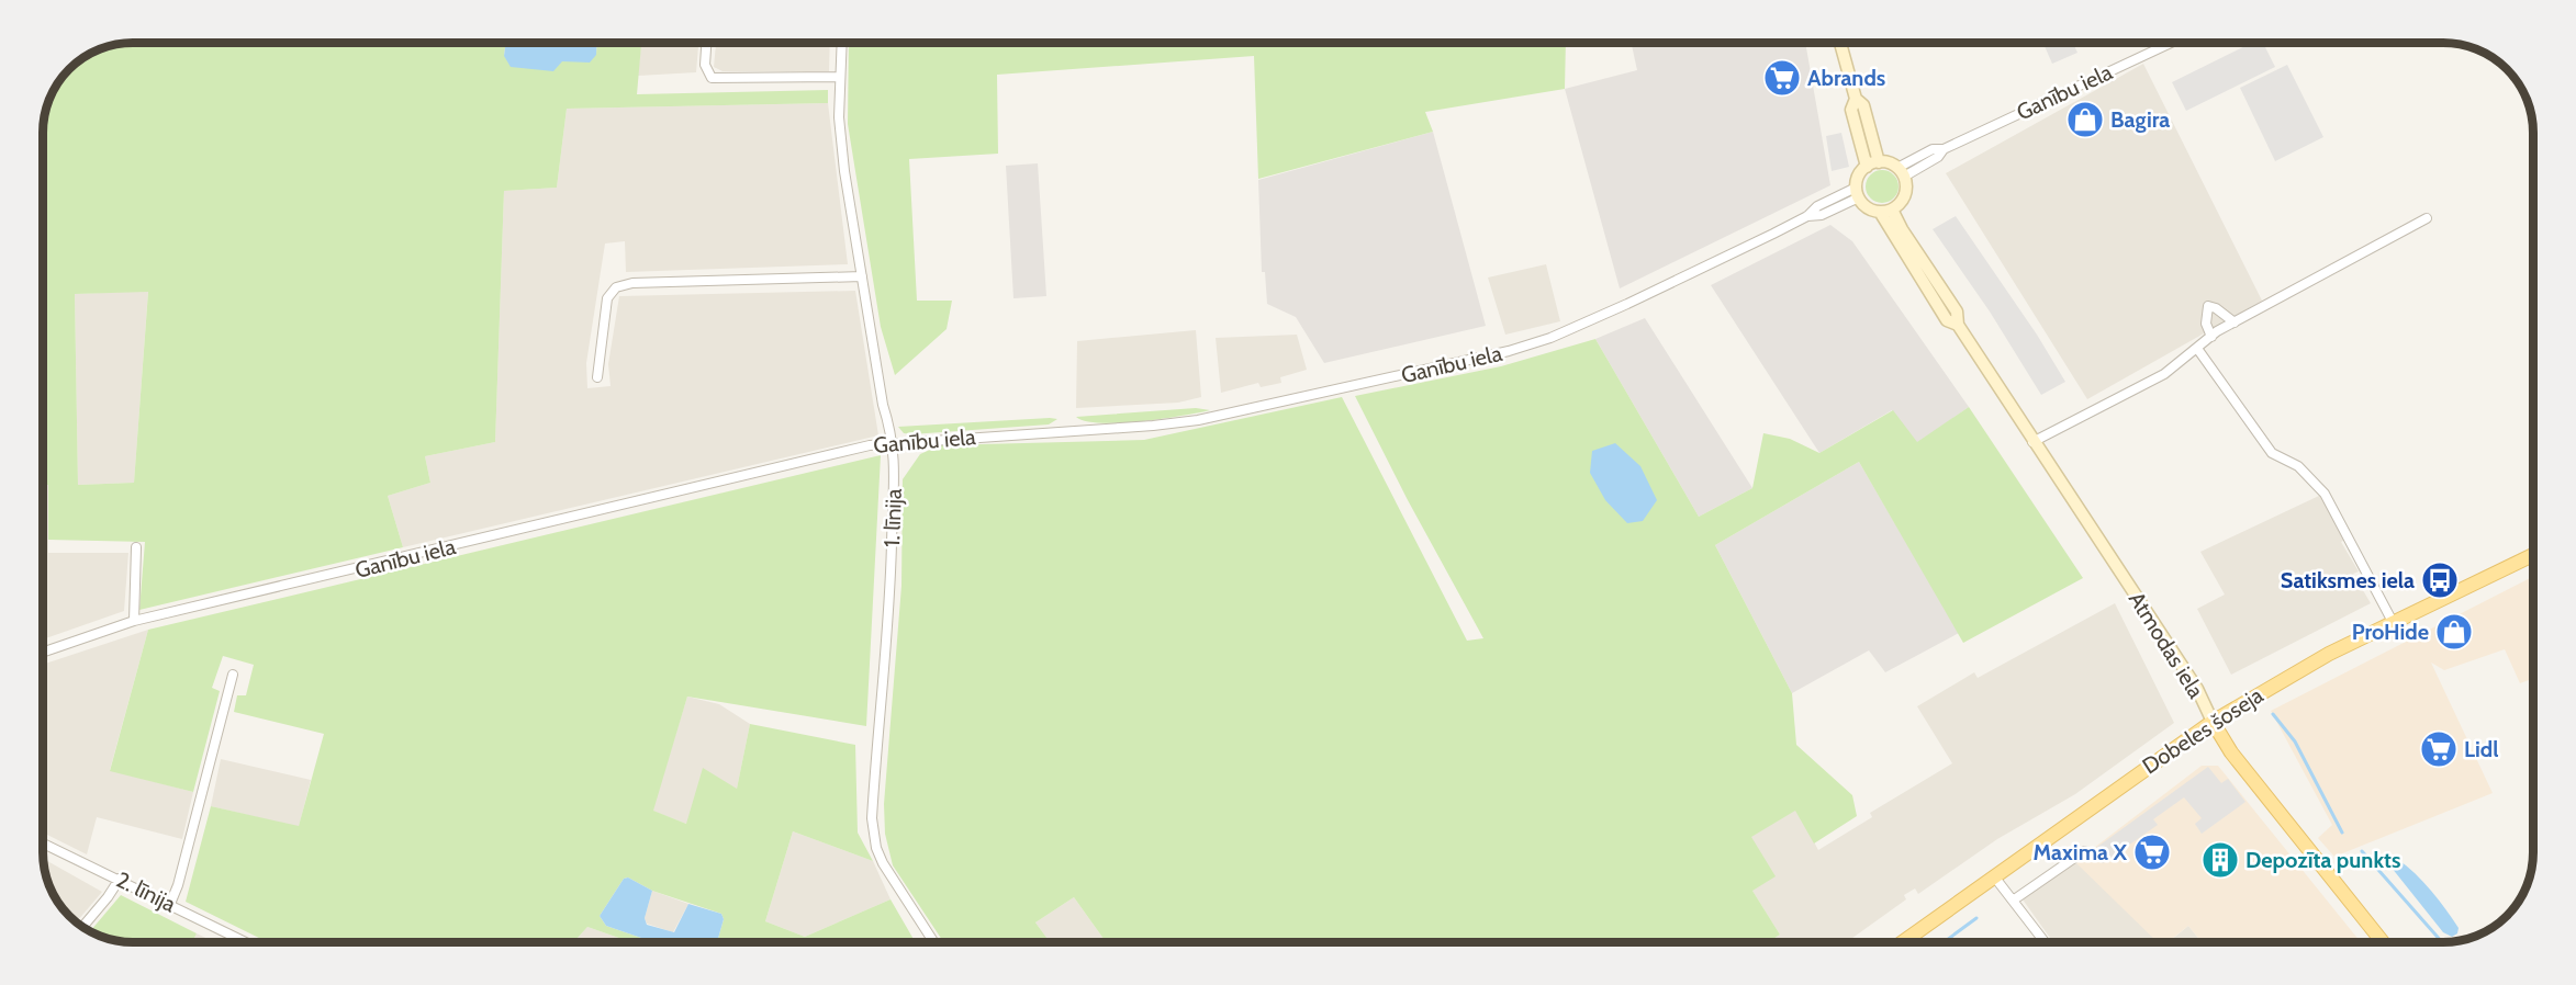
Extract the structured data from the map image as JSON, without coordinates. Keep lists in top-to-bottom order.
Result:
{
  "streets": {
    "main road": ["Atmodas iela", "Dobeles šoseja"],
    "street": ["Ganību iela", "1. līnija", "2. līnija"]
  },
  "crossings": [
    ["Ganību iela", "1. līnija"],
    ["Ganību iela", "Atmodas iela"],
    ["Atmodas iela", "Dobeles šoseja"]
  ],
  "places": {
    "supermarket": ["Abrands", "Lidl", "Maxima X"],
    "shop": ["Bagira", "ProHide"],
    "bus stop": ["Satiksmes iela"],
    "building": ["Depozīta punkts"]
  }
}
